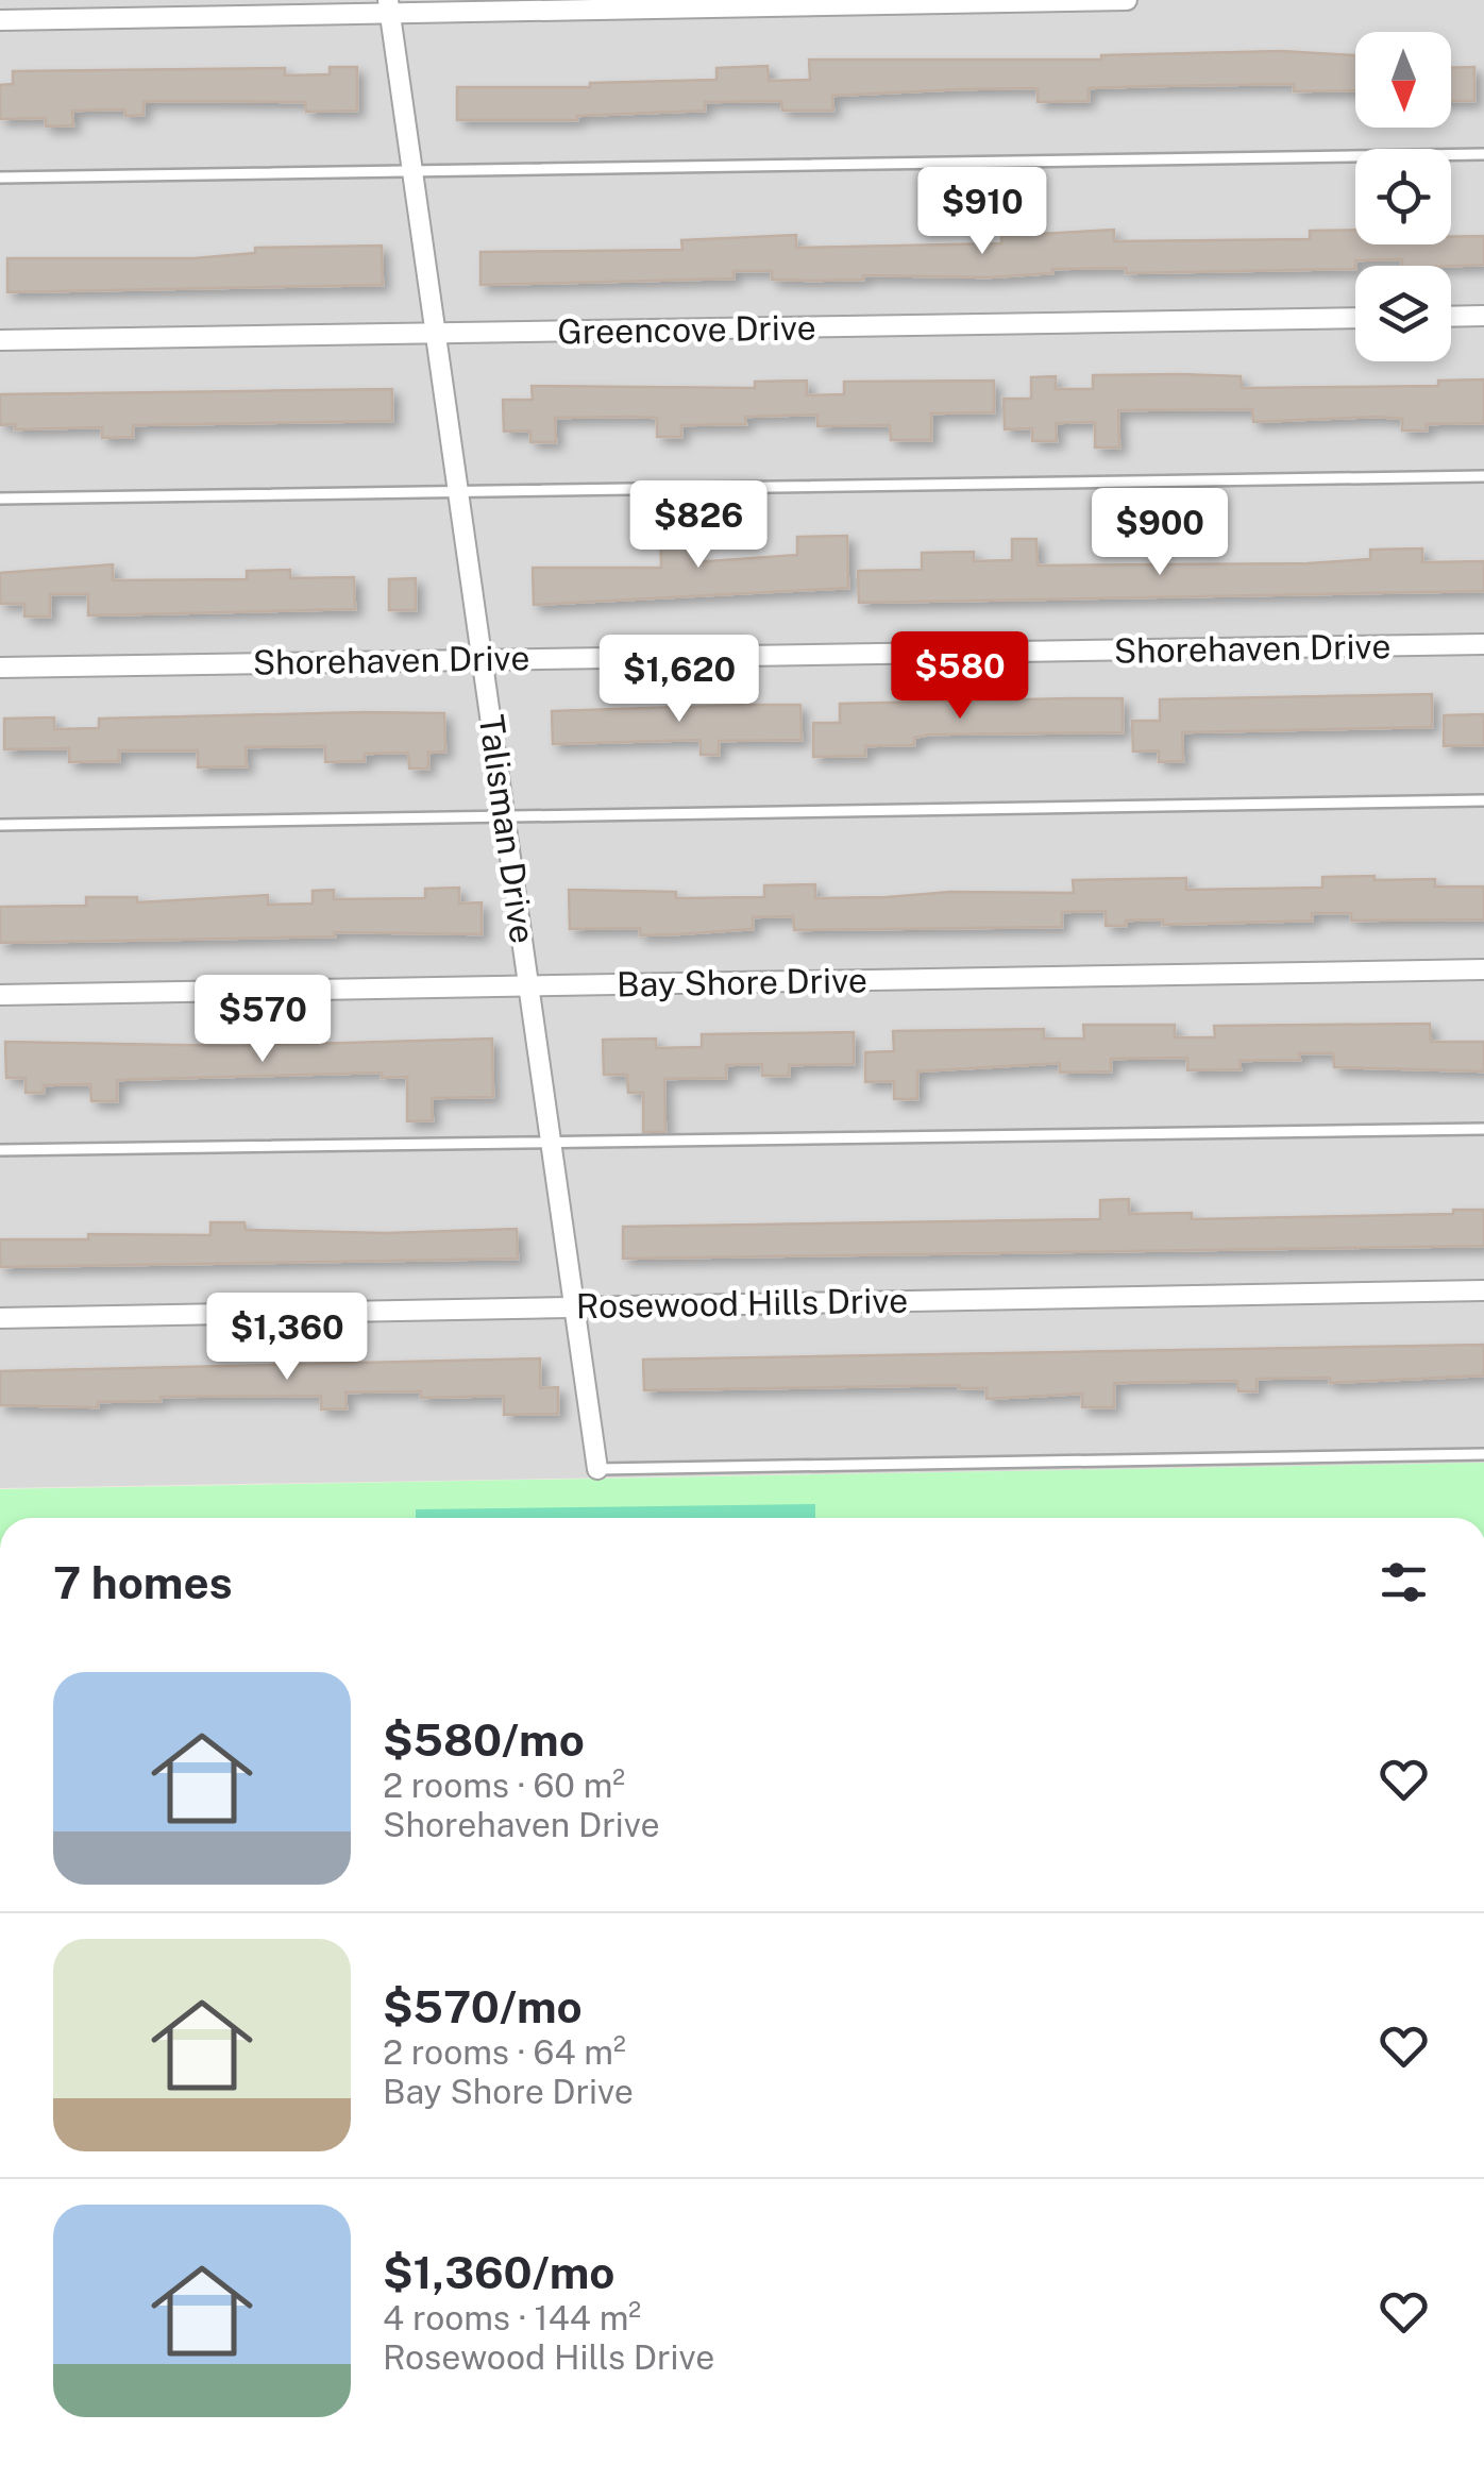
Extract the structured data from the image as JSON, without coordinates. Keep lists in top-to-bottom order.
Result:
{
  "streets": {
    "street": [
      "Greencove Drive",
      "Shorehaven Drive",
      "Talisman Drive",
      "Bay Shore Drive",
      "Rosewood Hills Drive"
    ]
  },
  "crossings": [
    ["Greencove Drive", "Talisman Drive"],
    ["Shorehaven Drive", "Talisman Drive"],
    ["Talisman Drive", "Bay Shore Drive"],
    ["Talisman Drive", "Rosewood Hills Drive"]
  ],
  "north": "bottom",
  "page": {
    "price": [
      "$910",
      "$826",
      "$900",
      "$580",
      "$1,620",
      "$570",
      "$1,360"
    ],
    "heading": "7 homes",
    "list": [
      {
        "name": "$580/mo",
        "note": "2 rooms · 60 m² · Shorehaven Drive"
      },
      {
        "name": "$570/mo",
        "note": "2 rooms · 64 m² · Bay Shore Drive"
      },
      {
        "name": "$1,360/mo",
        "note": "4 rooms · 144 m² · Rosewood Hills Drive"
      }
    ]
  }
}
